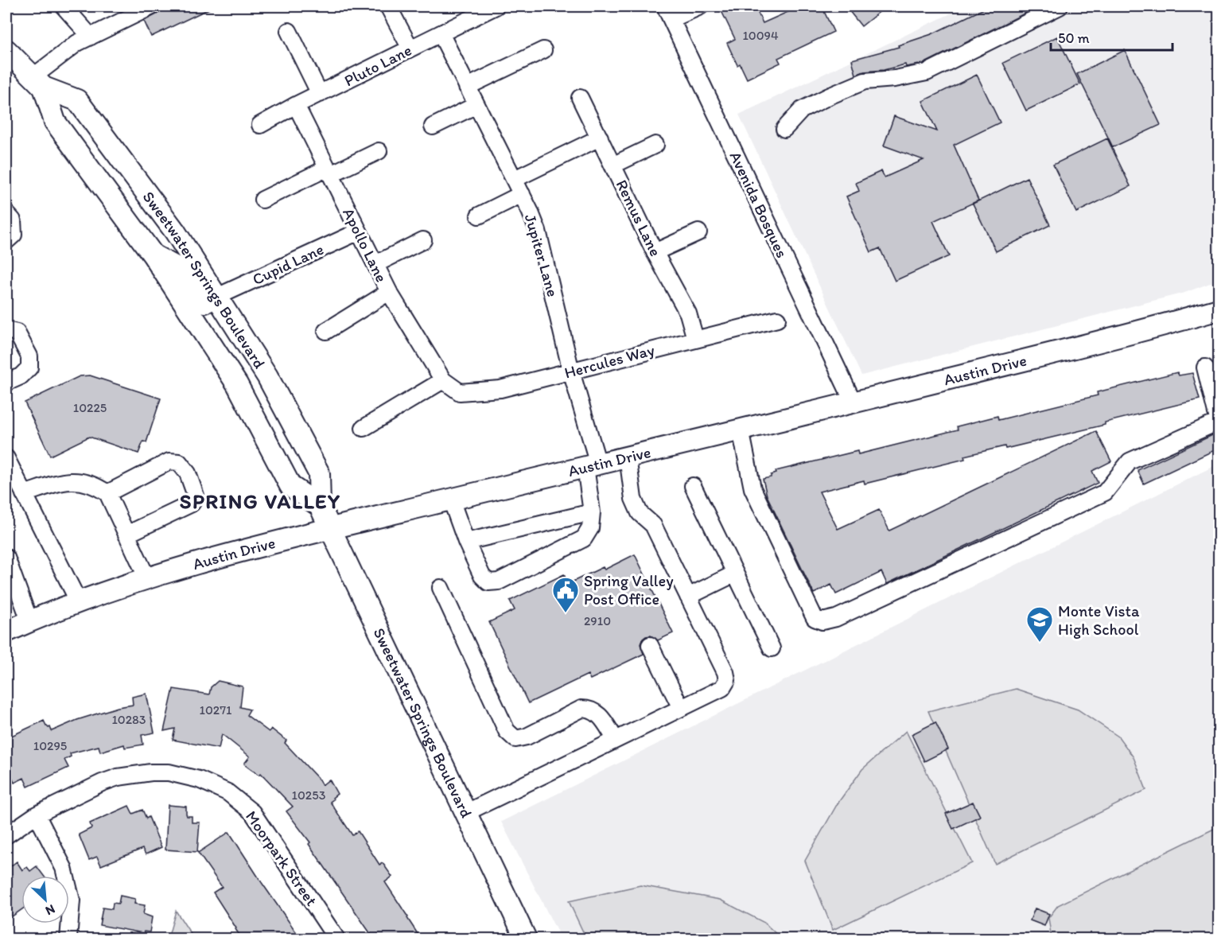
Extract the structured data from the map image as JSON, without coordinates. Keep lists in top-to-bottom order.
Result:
{
  "streets": {
    "main road": ["Sweetwater Springs Boulevard", "Austin Drive"],
    "street": [
      "Pluto Lane",
      "Avenida Bosques",
      "Remus Lane",
      "Apollo Lane",
      "Jupiter Lane",
      "Cupid Lane",
      "Hercules Way",
      "Moorpark Street"
    ]
  },
  "crossings": [
    ["Pluto Lane", "Apollo Lane"],
    ["Pluto Lane", "Jupiter Lane"],
    ["Avenida Bosques", "Austin Drive"],
    ["Remus Lane", "Hercules Way"],
    ["Apollo Lane", "Cupid Lane"],
    ["Apollo Lane", "Hercules Way"],
    ["Jupiter Lane", "Hercules Way"],
    ["Jupiter Lane", "Austin Drive"],
    ["Cupid Lane", "Sweetwater Springs Boulevard"],
    ["Sweetwater Springs Boulevard", "Austin Drive"]
  ],
  "districts": ["SPRING VALLEY"],
  "places": {
    "public building": ["Spring Valley Post Office"],
    "school or university": ["Monte Vista High School"]
  },
  "house_numbers": [
    "10094",
    "10225",
    "2910",
    "10271",
    "10283",
    "10295",
    "10253"
  ],
  "scale_bar": "50 m",
  "north": "bottom right"
}
